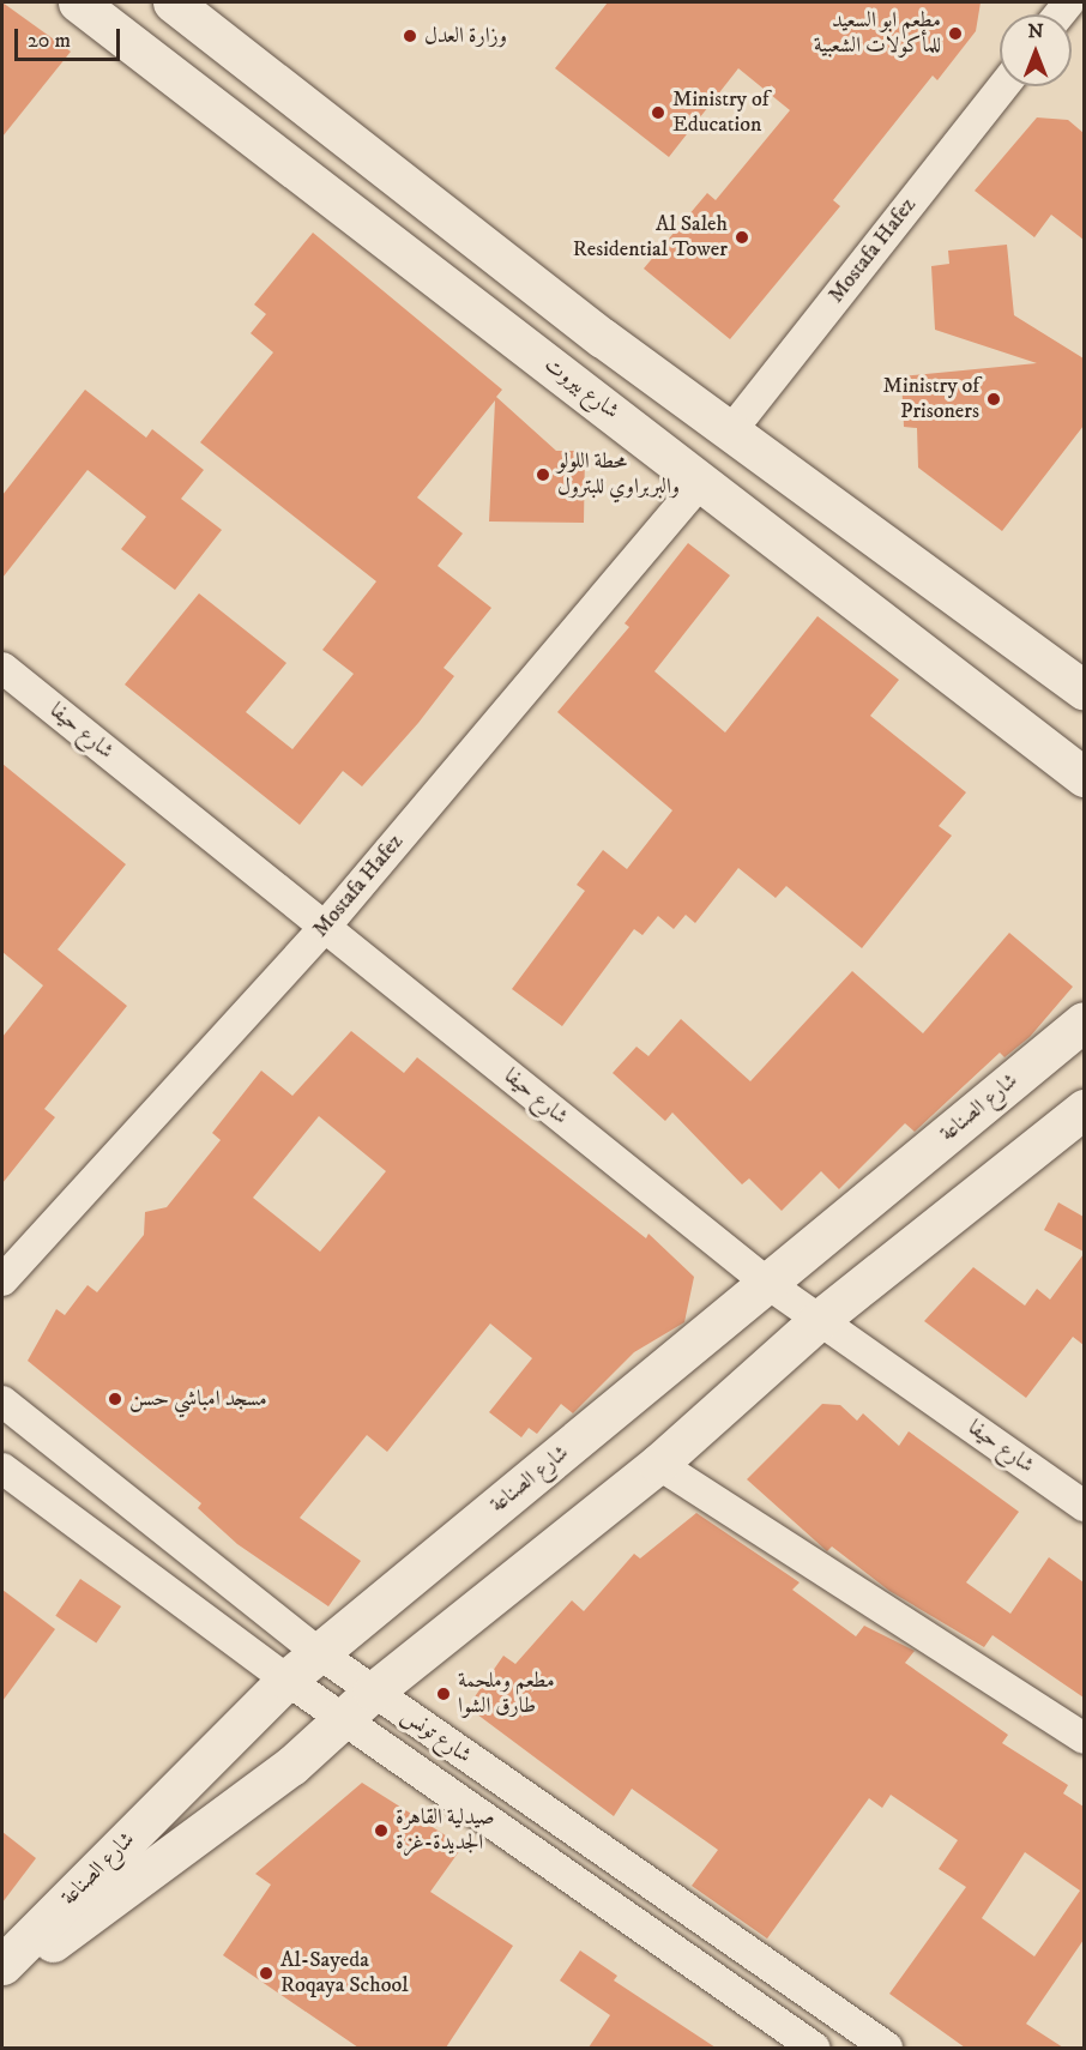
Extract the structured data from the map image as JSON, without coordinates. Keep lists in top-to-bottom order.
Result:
{
  "streets": {
    "main road": ["شارع بيروت", "شارع الصناعة"],
    "street": ["Mostafa Hafez", "شارع حيفا", "شارع تونس"]
  },
  "crossings": [
    ["Mostafa Hafez", "شارع بيروت"],
    ["Mostafa Hafez", "شارع حيفا"],
    ["شارع حيفا", "شارع الصناعة"],
    ["شارع الصناعة", "شارع تونس"]
  ],
  "places": [
    "مطعم ابو السعيد للمأكولات الشعبية",
    "وزارة العدل",
    "Ministry of Education",
    "Al Saleh Residential Tower",
    "Ministry of Prisoners",
    "محطة اللولو والبربراوي للبترول",
    "مسجد امباشي حسن",
    "مطعم وملحمة طارق الشوا",
    "صيدلية القاهرة الجديدة-غزة",
    "Al-Sayeda Roqaya School"
  ],
  "scale_bar": "20 m",
  "north": "top"
}
